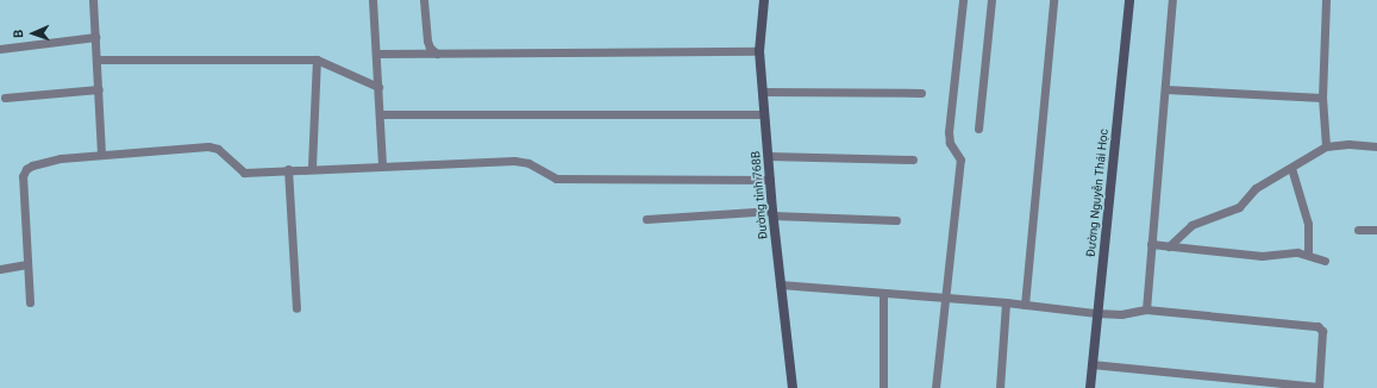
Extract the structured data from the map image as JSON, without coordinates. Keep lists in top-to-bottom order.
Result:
{
  "streets": {
    "street": ["Đường Nguyễn Thái Học", "Đường tỉnh 768B"]
  },
  "north": "left"
}
